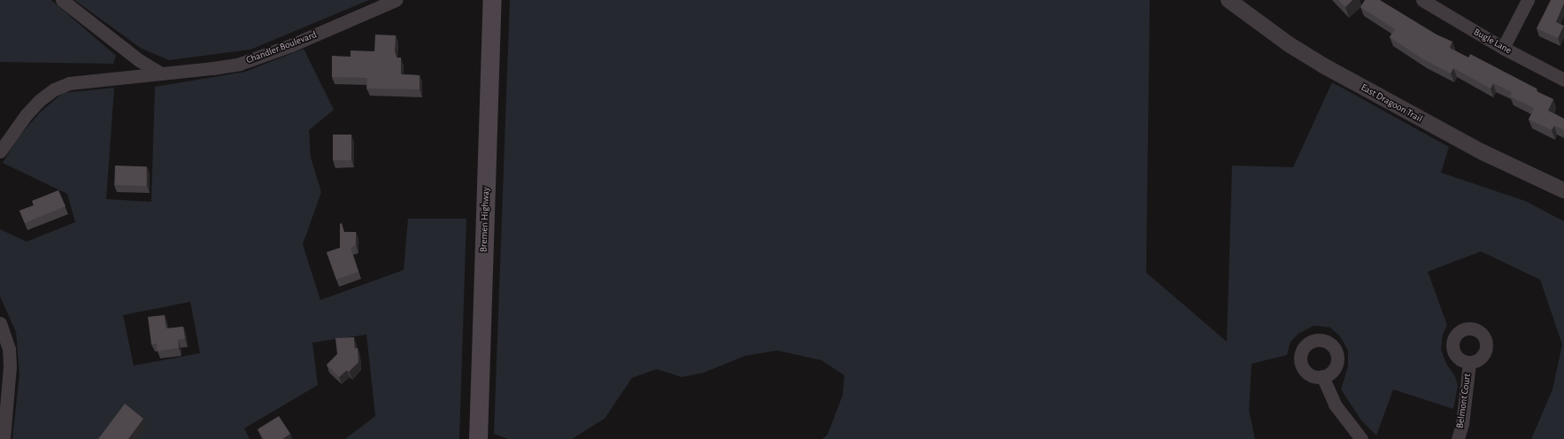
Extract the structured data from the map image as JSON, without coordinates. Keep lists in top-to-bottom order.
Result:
{
  "streets": {
    "main road": ["Bremen Highway"],
    "street": [
      "Bugle Lane",
      "Chandler Boulevard",
      "East Dragoon Trail",
      "Belmont Court"
    ]
  }
}
